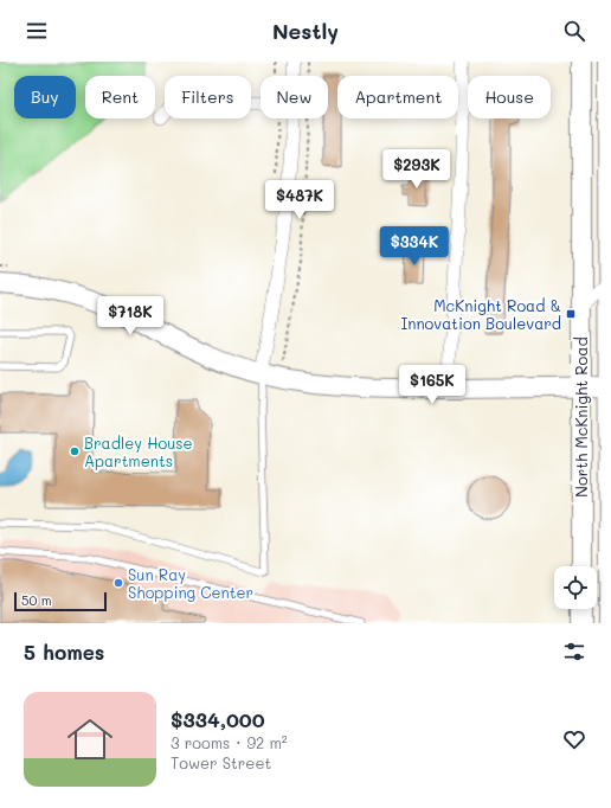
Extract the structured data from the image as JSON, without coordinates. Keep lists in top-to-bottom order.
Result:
{
  "streets": {
    "main road": ["North McKnight Road"]
  },
  "places": {
    "transit": ["McKnight Road & Innovation Boulevard"],
    "other": ["Bradley House Apartments", "Sun Ray Shopping Center"]
  },
  "scale_bar": "50 m",
  "page": {
    "header": "Nestly",
    "chip": [
      "Buy",
      "Rent",
      "Filters",
      "New",
      "Apartment",
      "House"
    ],
    "price": [
      "$293K",
      "$487K",
      "$334K",
      "$718K",
      "$165K"
    ],
    "scale": "50 m",
    "heading": "5 homes",
    "list": [
      {
        "name": "$334,000",
        "note": "3 rooms · 92 m² · Tower Street"
      }
    ]
  }
}
